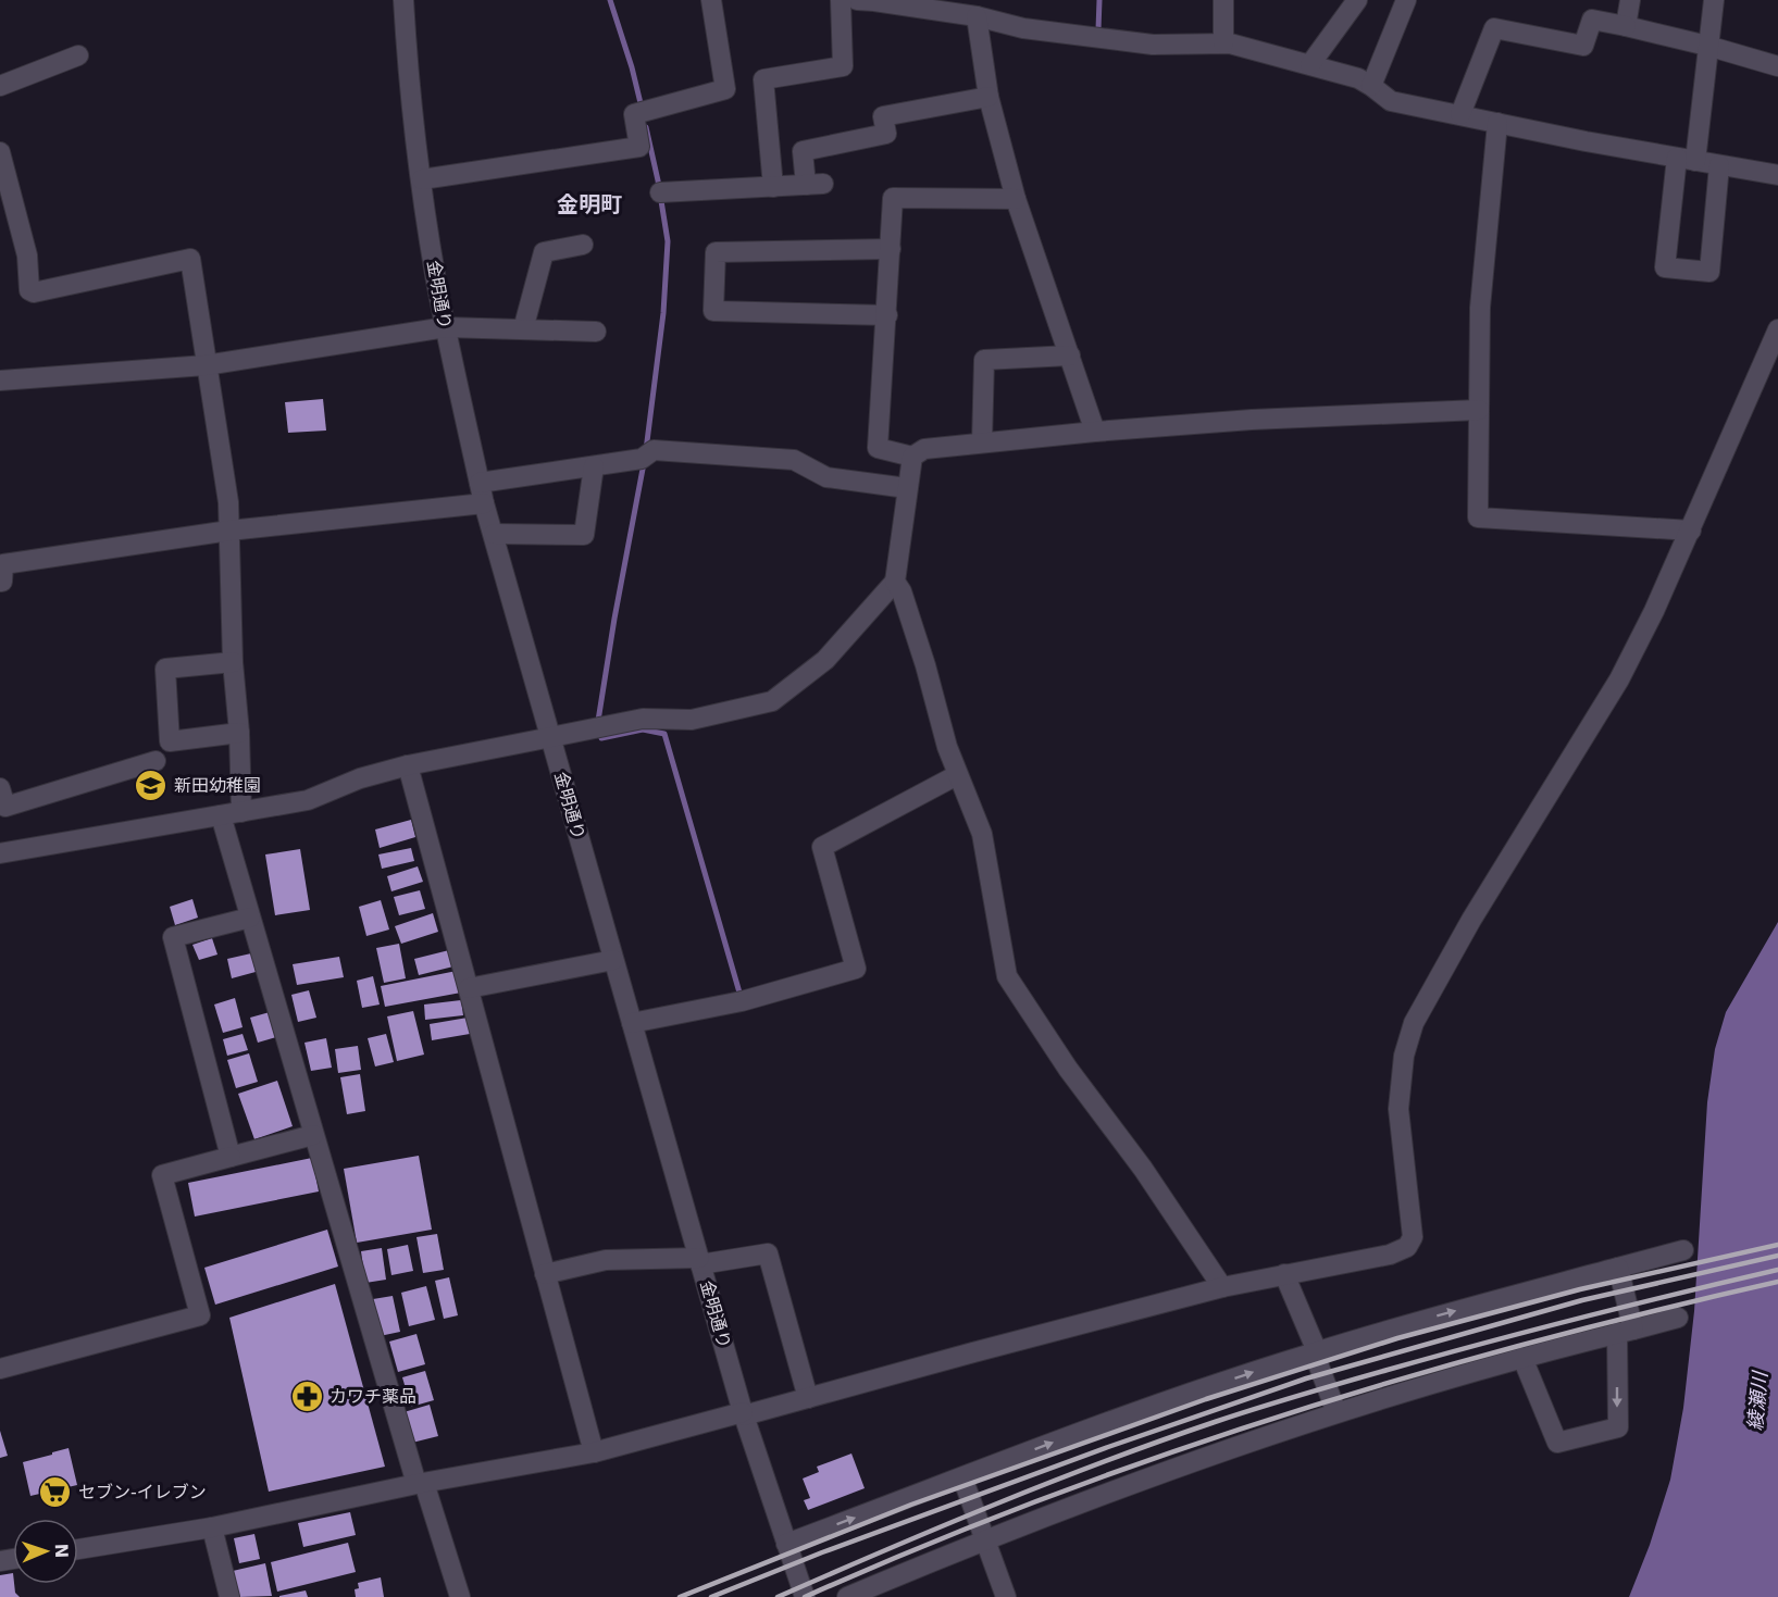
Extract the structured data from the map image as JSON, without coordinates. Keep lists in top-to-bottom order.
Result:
{
  "streets": {
    "street": ["金明通り"]
  },
  "districts": ["金明町"],
  "water": ["綾瀬川"],
  "places": {
    "school or university": ["新田幼稚園"],
    "pharmacy": ["カワチ薬品"],
    "supermarket": ["セブン-イレブン"]
  },
  "north": "right"
}
